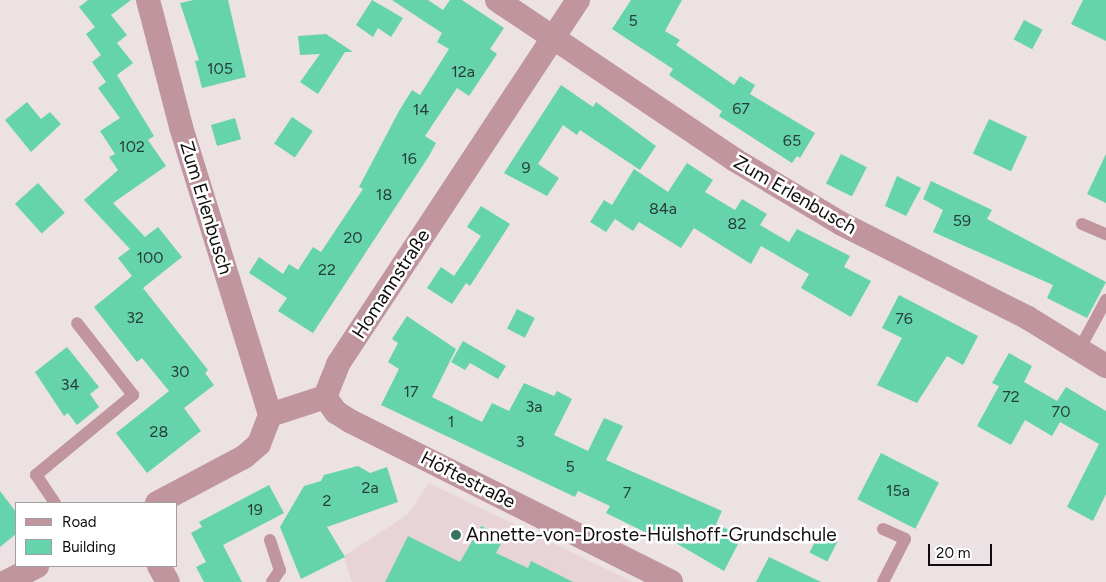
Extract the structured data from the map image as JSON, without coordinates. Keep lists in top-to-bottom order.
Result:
{
  "streets": {
    "street": ["Zum Erlenbusch", "Homannstraße", "Höftestraße"]
  },
  "crossings": [
    ["Zum Erlenbusch", "Homannstraße"],
    ["Homannstraße", "Höftestraße"]
  ],
  "places": ["Annette-von-Droste-Hülshoff-Grundschule"],
  "house_numbers": [
    "5",
    "105",
    "12a",
    "67",
    "14",
    "65",
    "102",
    "16",
    "9",
    "18",
    "84a",
    "59",
    "82",
    "20",
    "100",
    "22",
    "32",
    "76",
    "30",
    "34",
    "17",
    "72",
    "3a",
    "70",
    "1",
    "28",
    "3",
    "5",
    "2a",
    "15a",
    "7",
    "2",
    "19"
  ],
  "legend": ["Road", "Building"],
  "scale_bar": "20 m"
}
